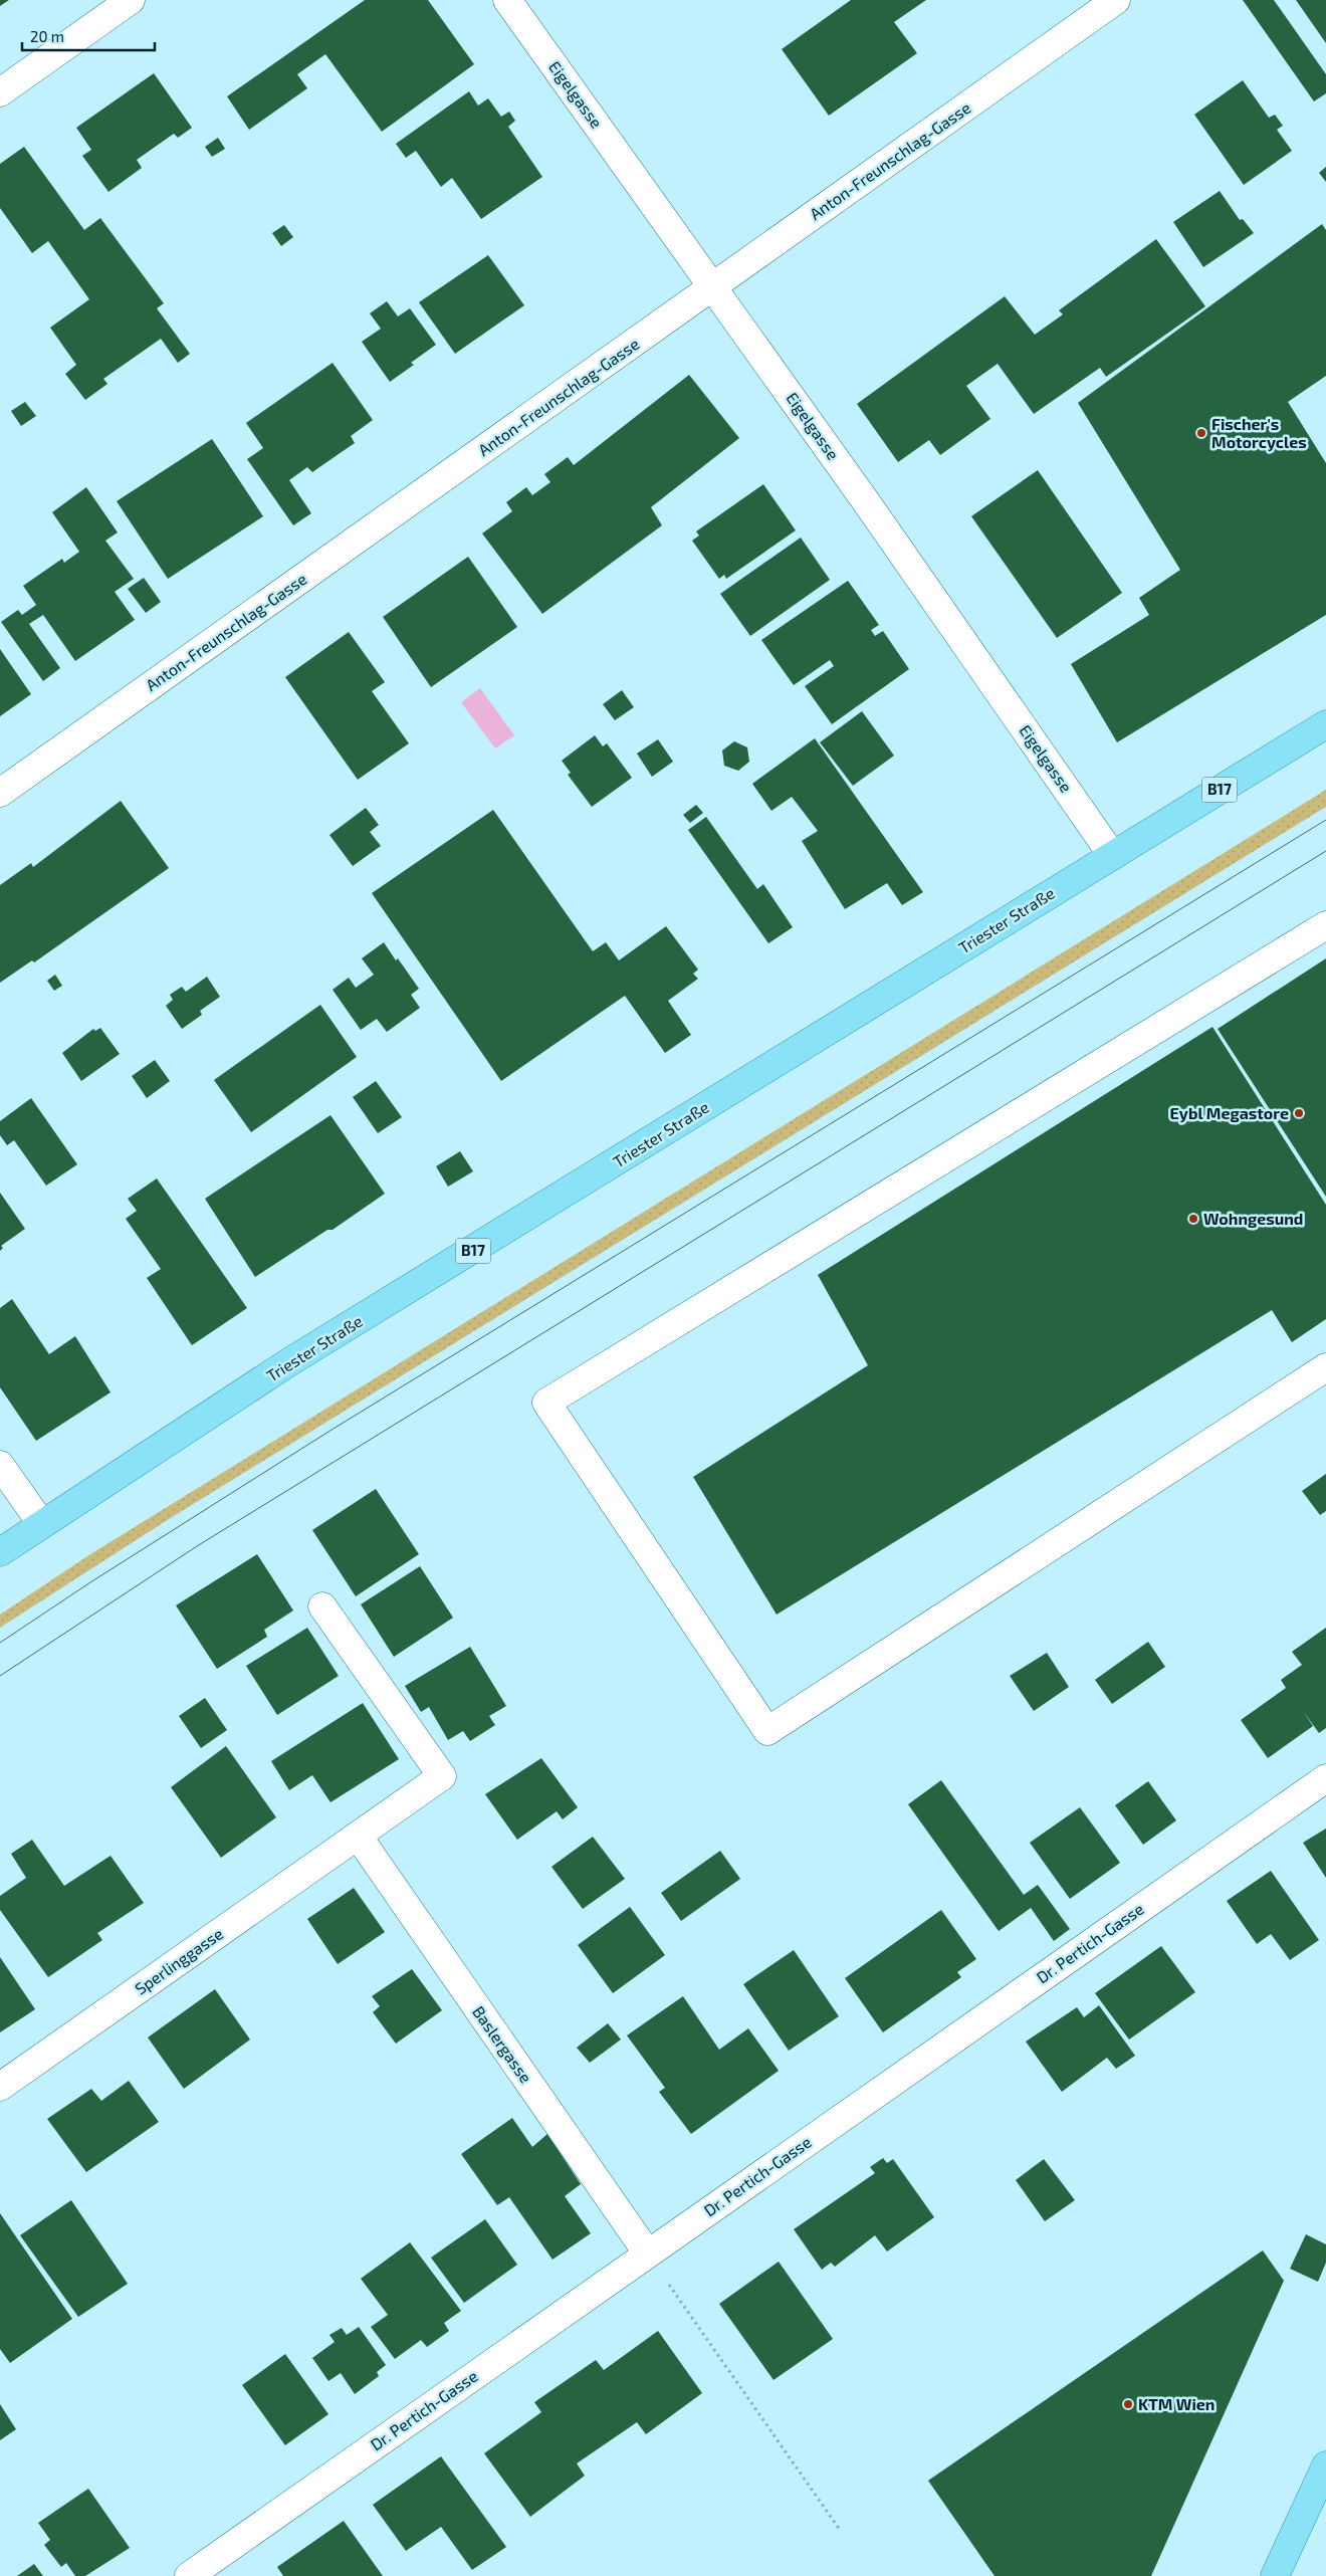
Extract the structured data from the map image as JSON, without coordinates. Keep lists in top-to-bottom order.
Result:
{
  "streets": {
    "main road": ["B17", "Triester Straße"],
    "street": [
      "Eigelgasse",
      "Anton-Freunschlag-Gasse",
      "Dr. Pertich-Gasse",
      "Sperlinggasse",
      "Baslergasse"
    ]
  },
  "crossings": [
    ["Eigelgasse", "Anton-Freunschlag-Gasse"],
    ["Eigelgasse", "Triester Straße"],
    ["Dr. Pertich-Gasse", "Baslergasse"],
    ["Sperlinggasse", "Baslergasse"]
  ],
  "places": [
    "Fischer's Motorcycles",
    "Eybl Megastore",
    "Wohngesund",
    "KTM Wien"
  ],
  "scale_bar": "20 m"
}
